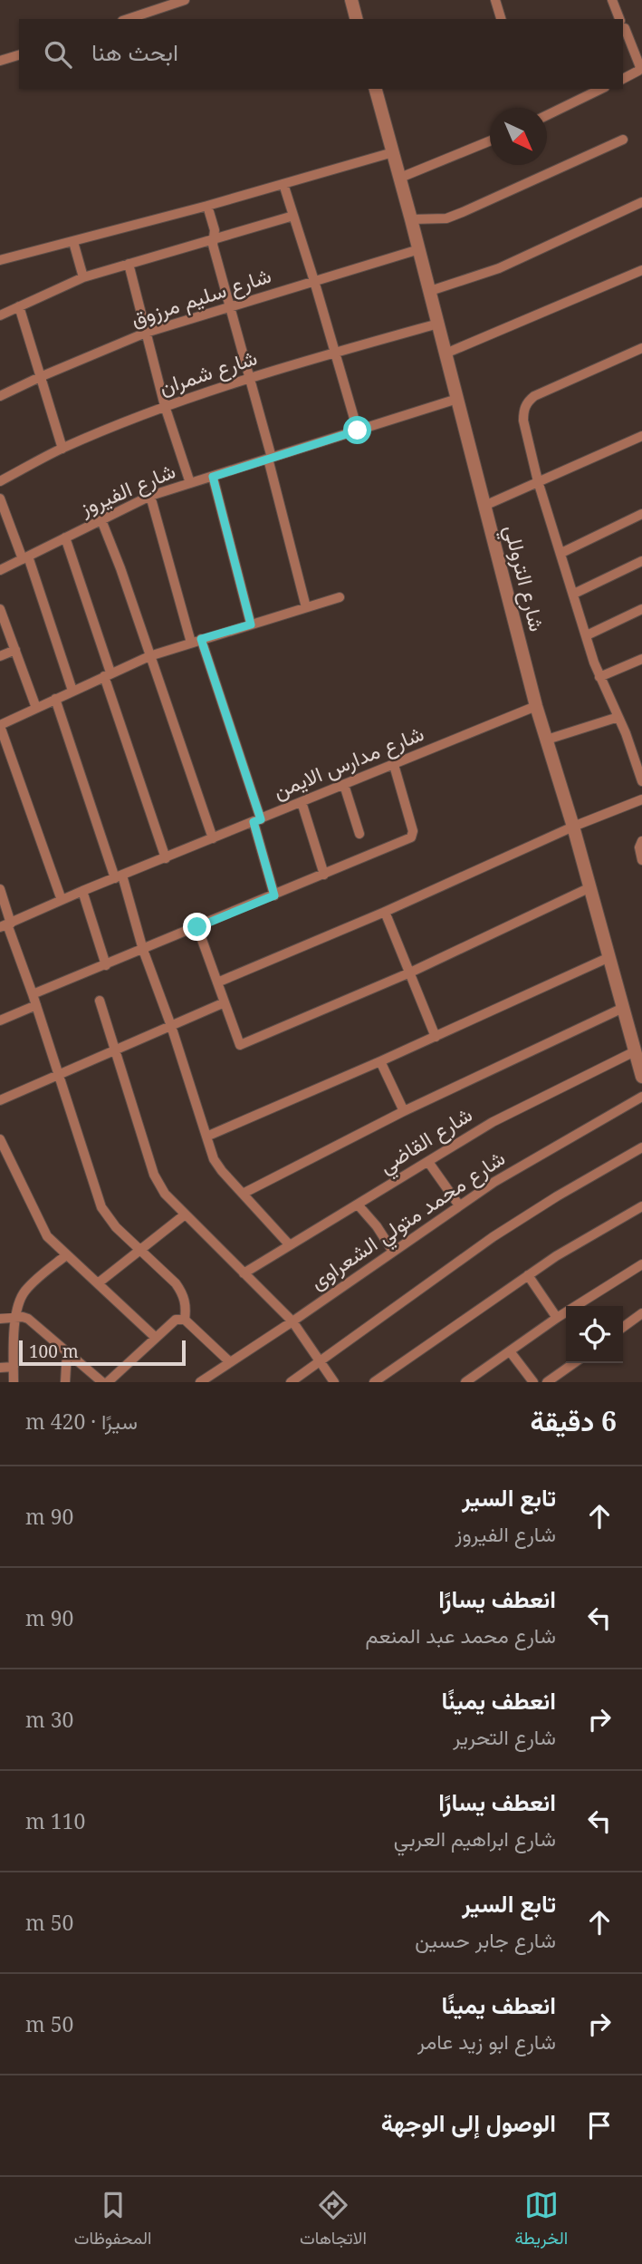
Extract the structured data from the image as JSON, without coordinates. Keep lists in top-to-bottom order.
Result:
{
  "streets": {
    "street": [
      "شارع سليم مرزوق",
      "شارع شمران",
      "شارع الفيروز",
      "شارع التروللي",
      "شارع مدارس الايمن",
      "شارع القاضي",
      "شارع محمد متولي الشعراوى"
    ]
  },
  "crossings": [
    ["شارع سليم مرزوق", "شارع التروللي"],
    ["شارع شمران", "شارع التروللي"],
    ["شارع الفيروز", "شارع التروللي"],
    ["شارع التروللي", "شارع مدارس الايمن"],
    ["شارع التروللي", "شارع القاضي"]
  ],
  "scale_bar": "100 m",
  "north": "bottom right",
  "page": {
    "search": "ابحث هنا",
    "scale": "100 m",
    "heading": ["6 دقيقة", "سيرًا · 420 m"],
    "list": [
      ["تابع السير", "شارع الفيروز", "90 m"],
      ["انعطف يسارًا", "شارع محمد عبد المنعم", "90 m"],
      ["انعطف يمينًا", "شارع التحرير", "30 m"],
      ["انعطف يسارًا", "شارع ابراهيم العربي", "110 m"],
      ["تابع السير", "شارع جابر حسين", "50 m"],
      ["انعطف يمينًا", "شارع ابو زيد عامر", "50 m"],
      "الوصول إلى الوجهة"
    ],
    "nav": ["الخريطة", "الاتجاهات", "المحفوظات"]
  }
}
